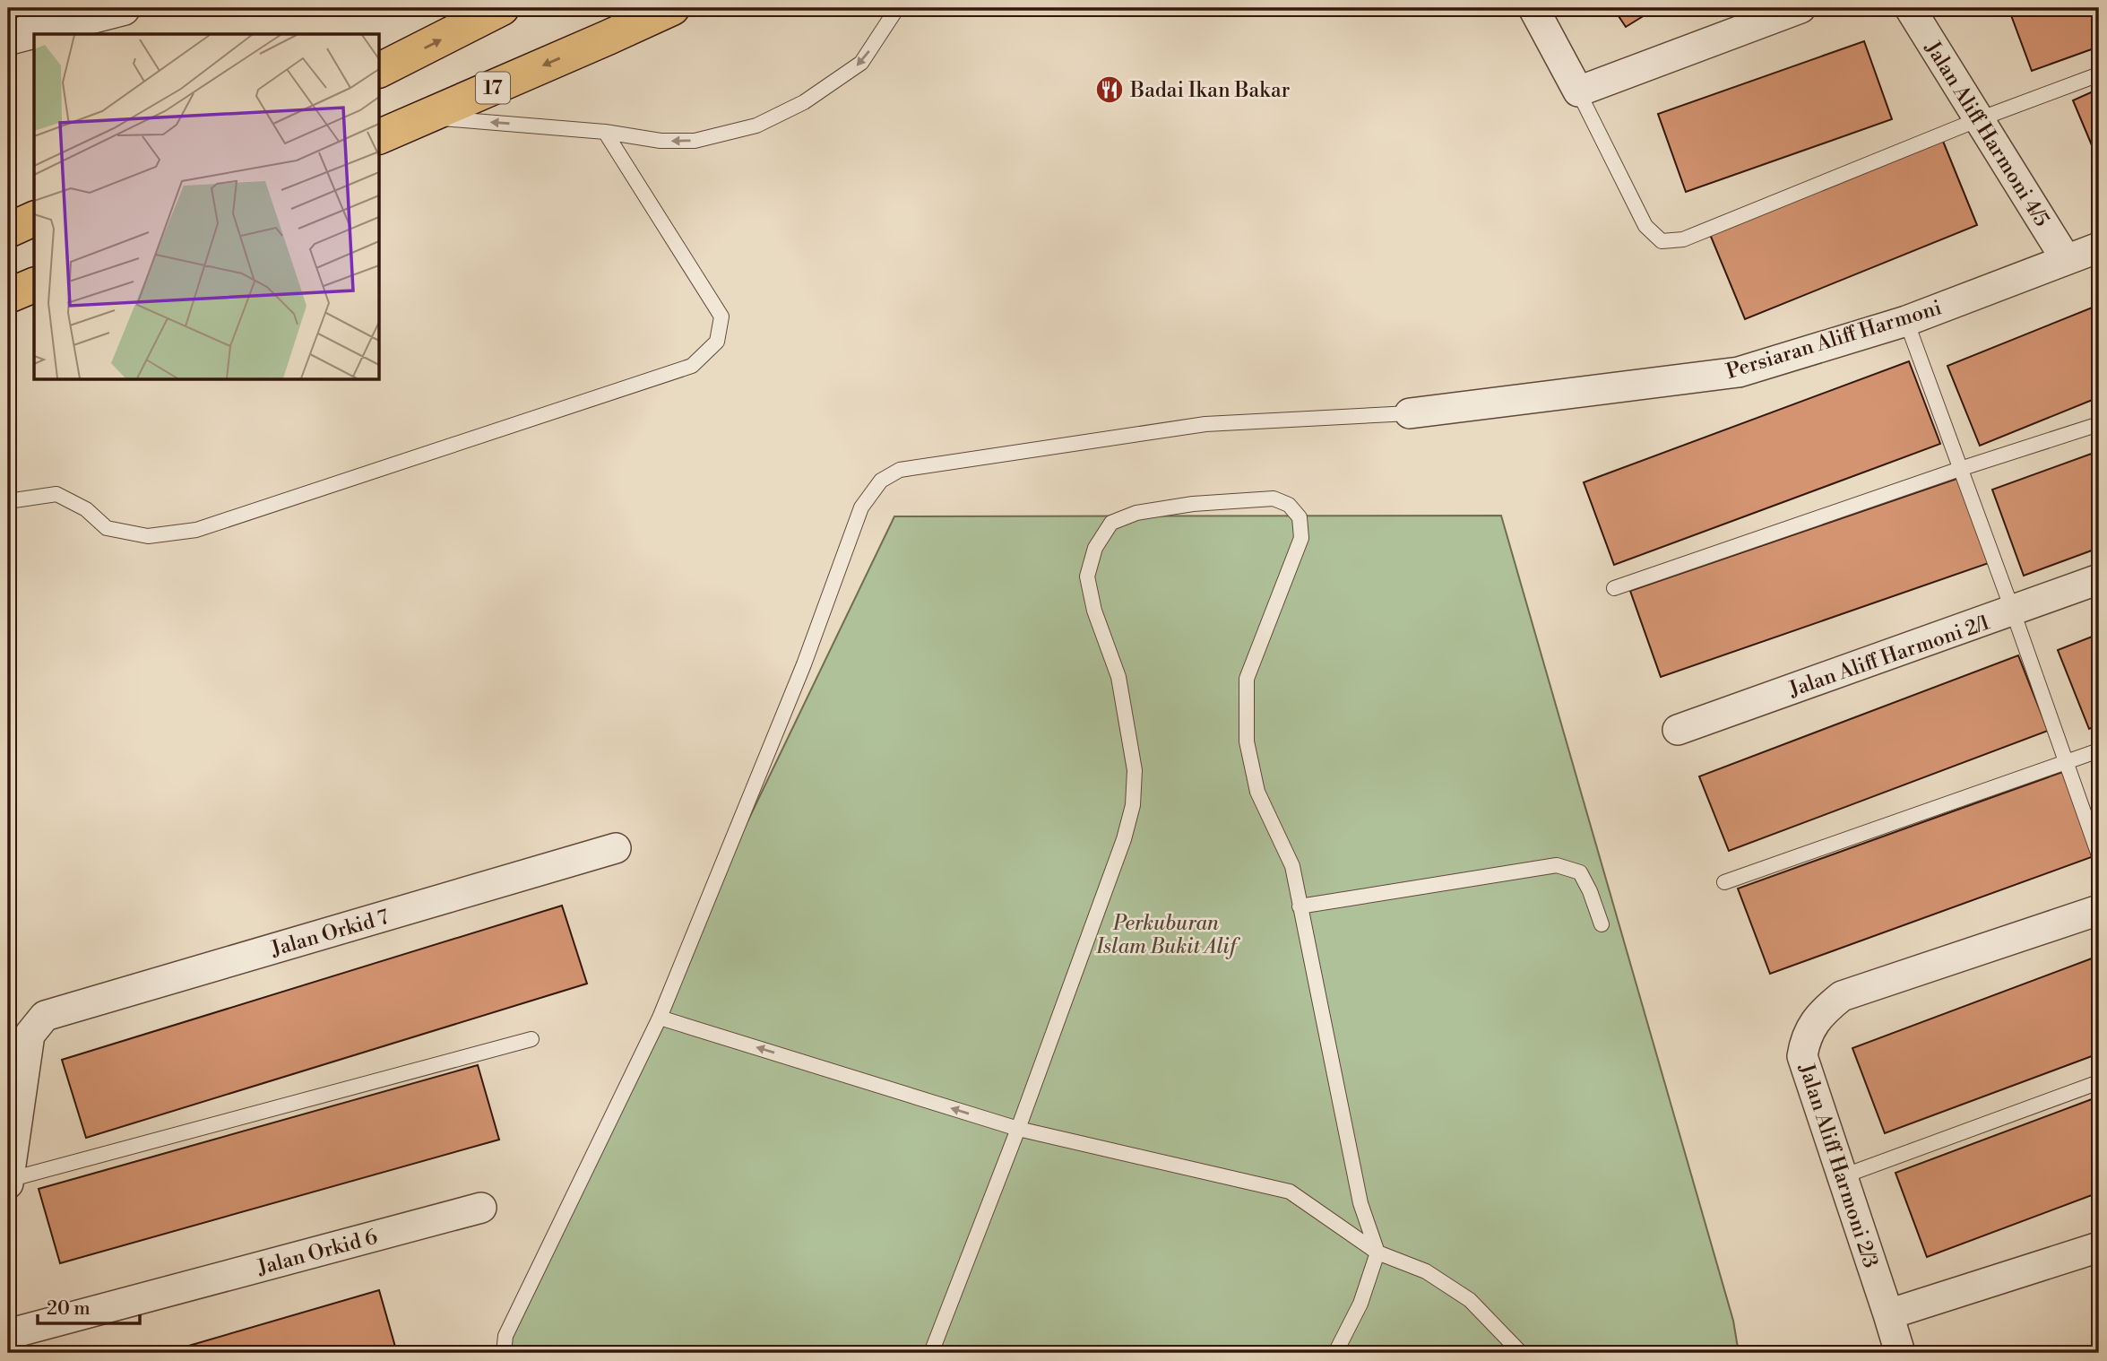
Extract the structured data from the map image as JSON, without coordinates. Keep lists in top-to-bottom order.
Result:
{
  "streets": {
    "highway": ["17"],
    "street": [
      "Jalan Aliff Harmoni 4/5",
      "Persiaran Aliff Harmoni",
      "Jalan Aliff Harmoni 2/1",
      "Jalan Orkid 7",
      "Jalan Aliff Harmoni 2/3",
      "Jalan Orkid 6"
    ]
  },
  "crossings": [
    ["Jalan Aliff Harmoni 4/5", "Persiaran Aliff Harmoni"]
  ],
  "parks": ["Perkuburan Islam Bukit Alif"],
  "places": {
    "restaurant": ["Badai Ikan Bakar"]
  },
  "scale_bar": "20 m"
}
